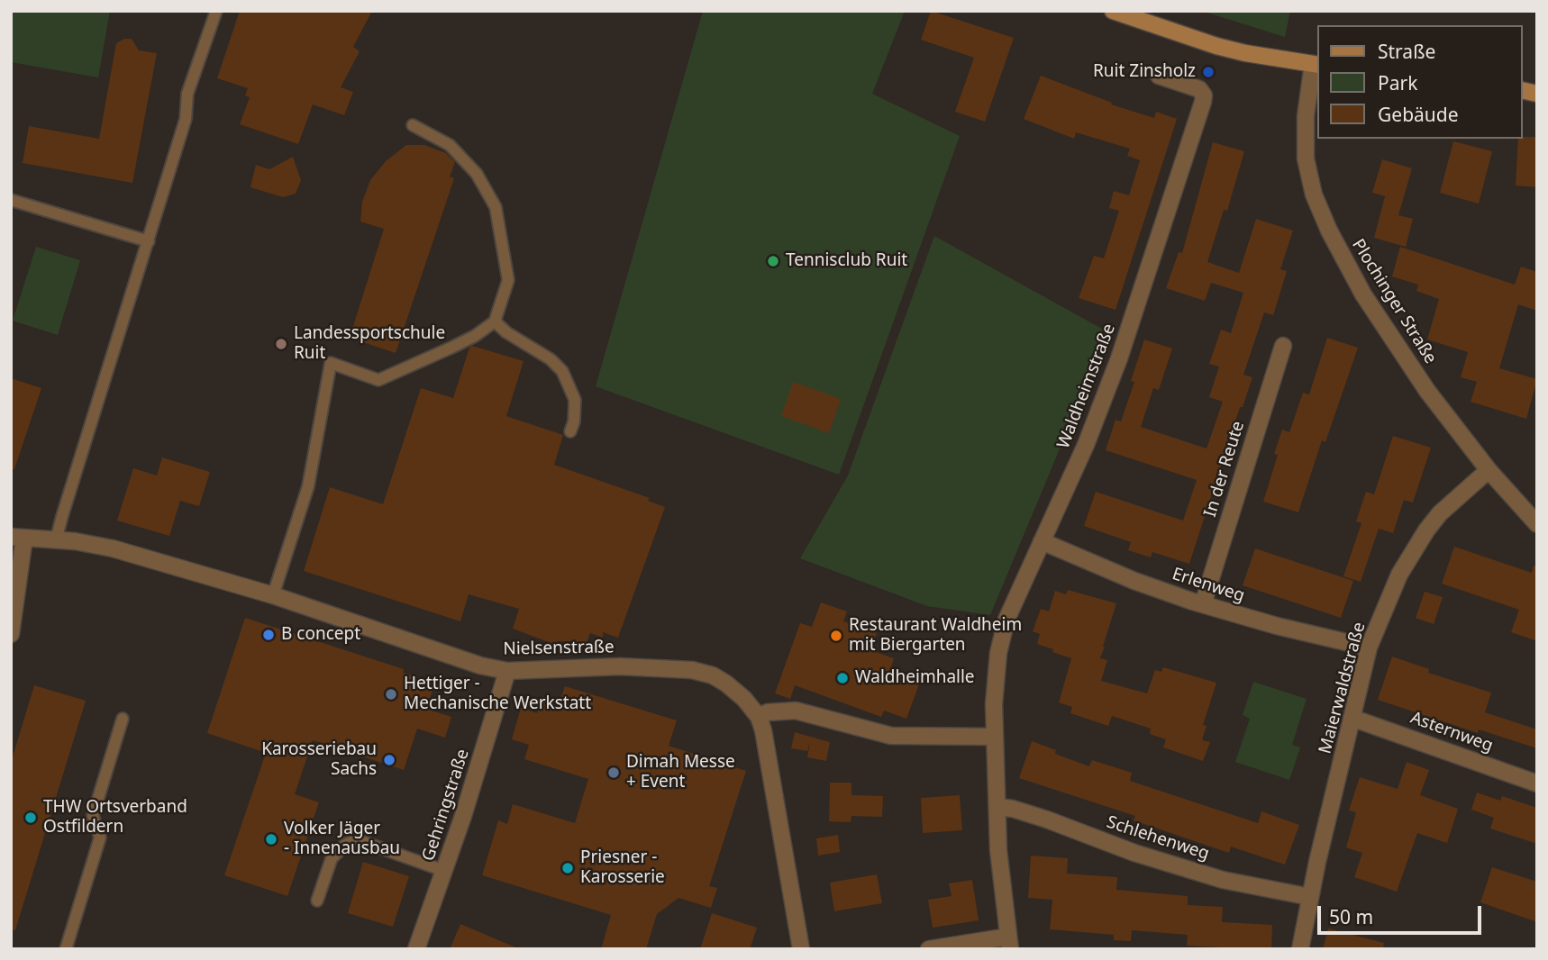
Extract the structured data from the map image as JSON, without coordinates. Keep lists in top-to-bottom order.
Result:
{
  "streets": {
    "street": [
      "Plochinger Straße",
      "Waldheimstraße",
      "In der Reute",
      "Erlenweg",
      "Nielsenstraße",
      "Maierwaldstraße",
      "Asternweg",
      "Gehringstraße",
      "Schlehenweg"
    ]
  },
  "crossings": [
    ["Plochinger Straße", "Maierwaldstraße"],
    ["Waldheimstraße", "Erlenweg"],
    ["Waldheimstraße", "Schlehenweg"],
    ["In der Reute", "Erlenweg"],
    ["Erlenweg", "Maierwaldstraße"],
    ["Nielsenstraße", "Gehringstraße"],
    ["Maierwaldstraße", "Asternweg"],
    ["Maierwaldstraße", "Schlehenweg"]
  ],
  "places": [
    "Ruit Zinsholz",
    "Tennisclub Ruit",
    "Landessportschule Ruit",
    "B concept",
    "Restaurant Waldheim mit Biergarten",
    "Waldheimhalle",
    "Hettiger - Mechanische Werkstatt",
    "Karosseriebau Sachs",
    "Dimah Messe + Event",
    "THW Ortsverband Ostfildern",
    "Volker Jäger - Innenausbau",
    "Priesner - Karosserie"
  ],
  "legend": ["Straße", "Park", "Gebäude"],
  "scale_bar": "50 m"
}
